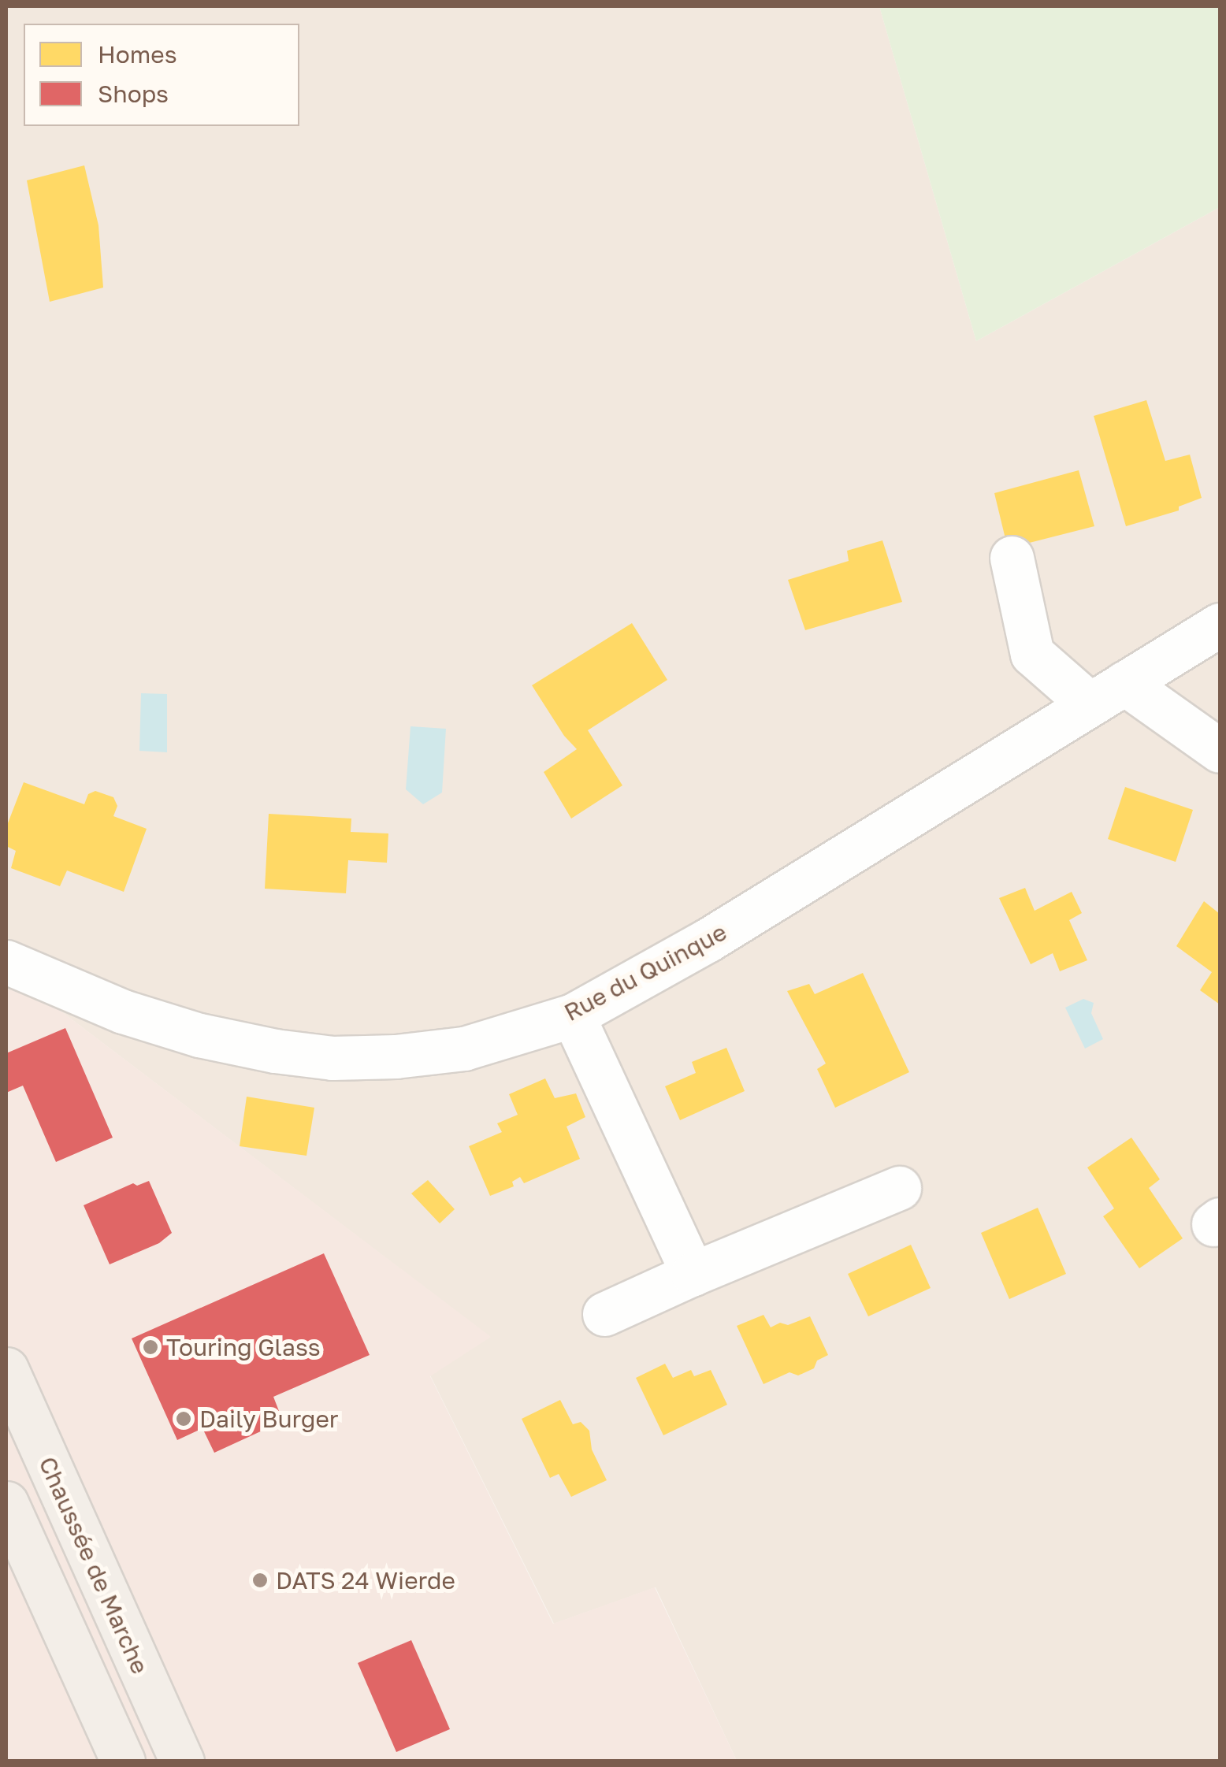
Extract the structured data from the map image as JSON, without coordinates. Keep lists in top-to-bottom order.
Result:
{
  "streets": {
    "main road": ["Chaussée de Marche"],
    "street": ["Rue du Quinque"]
  },
  "places": ["Touring Glass", "Daily Burger", "DATS 24 Wierde"],
  "legend": ["Homes", "Shops"]
}
